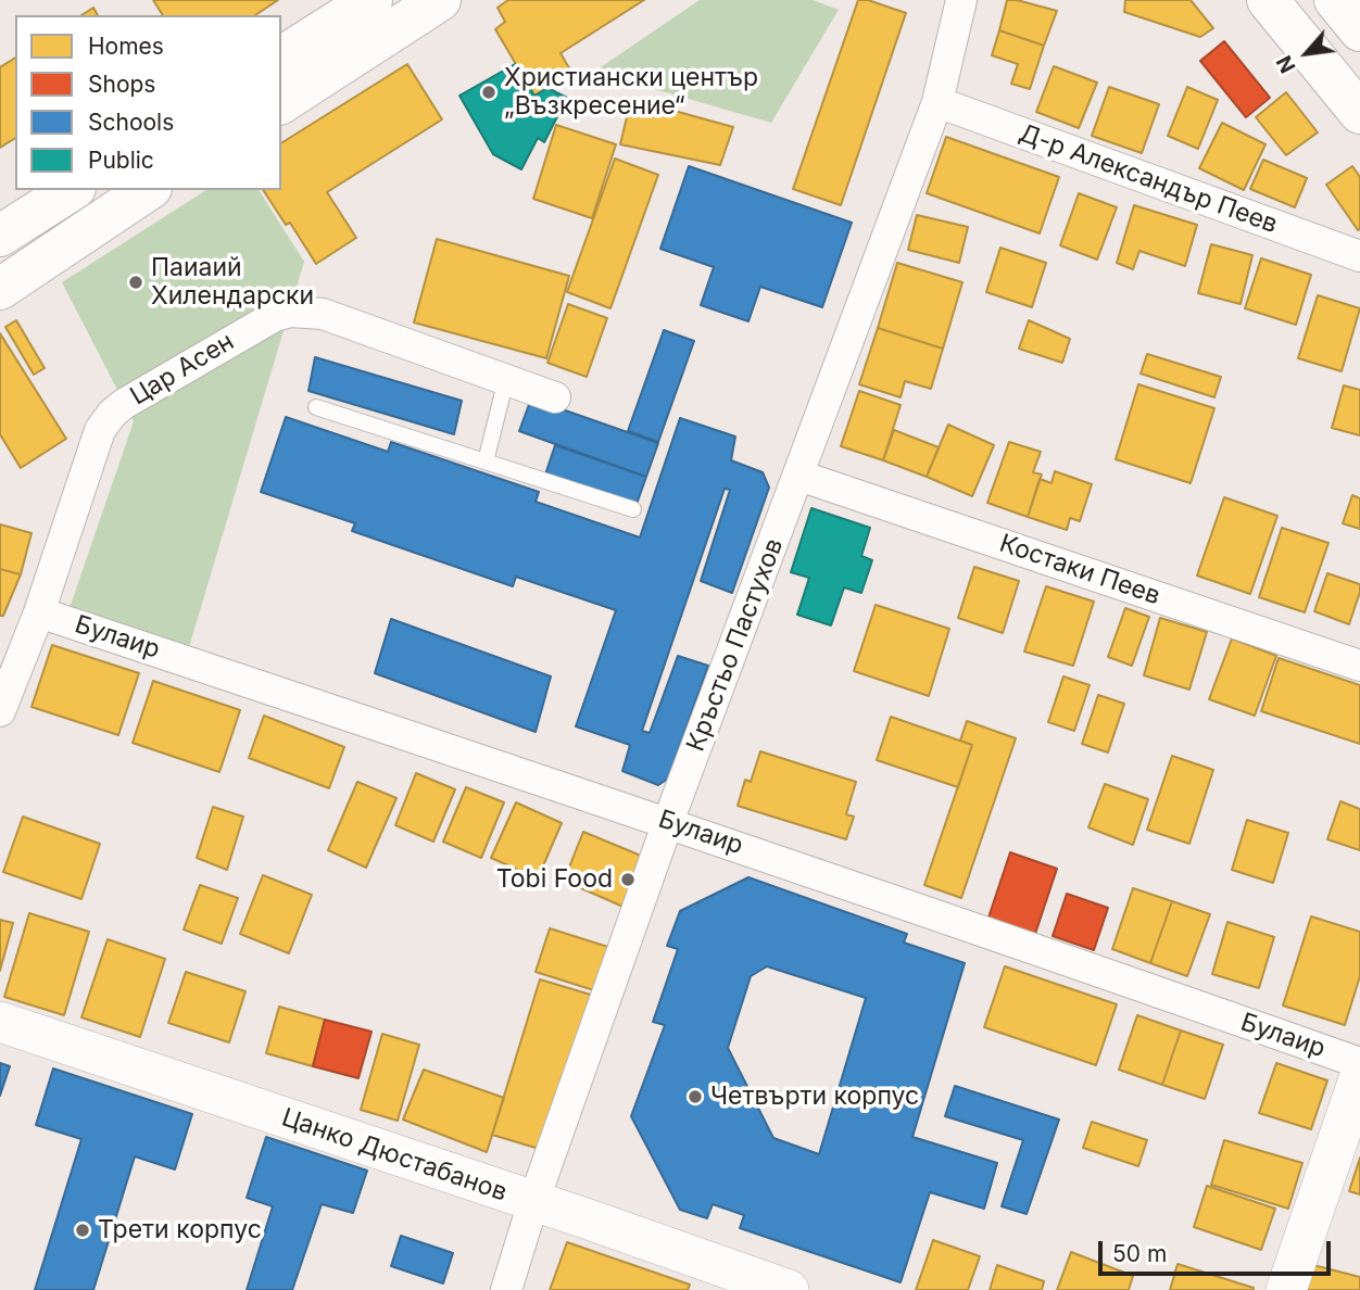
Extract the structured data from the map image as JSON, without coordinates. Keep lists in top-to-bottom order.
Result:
{
  "streets": {
    "street": [
      "Д-р Александър Пеев",
      "Цар Асен",
      "Костаки Пеев",
      "Булаир",
      "Кръстьо Пастухов",
      "Цанко Дюстабанов"
    ]
  },
  "crossings": [
    ["Д-р Александър Пеев", "Кръстьо Пастухов"],
    ["Цар Асен", "Булаир"],
    ["Костаки Пеев", "Кръстьо Пастухов"],
    ["Булаир", "Кръстьо Пастухов"],
    ["Кръстьо Пастухов", "Цанко Дюстабанов"]
  ],
  "places": [
    "Христиански център „Възкресение“",
    "Паиаий Хилендарски",
    "Tobi Food",
    "Четвърти корпус",
    "Трети корпус"
  ],
  "legend": [
    "Homes",
    "Shops",
    "Schools",
    "Public"
  ],
  "scale_bar": "50 m",
  "north": "bottom left"
}
